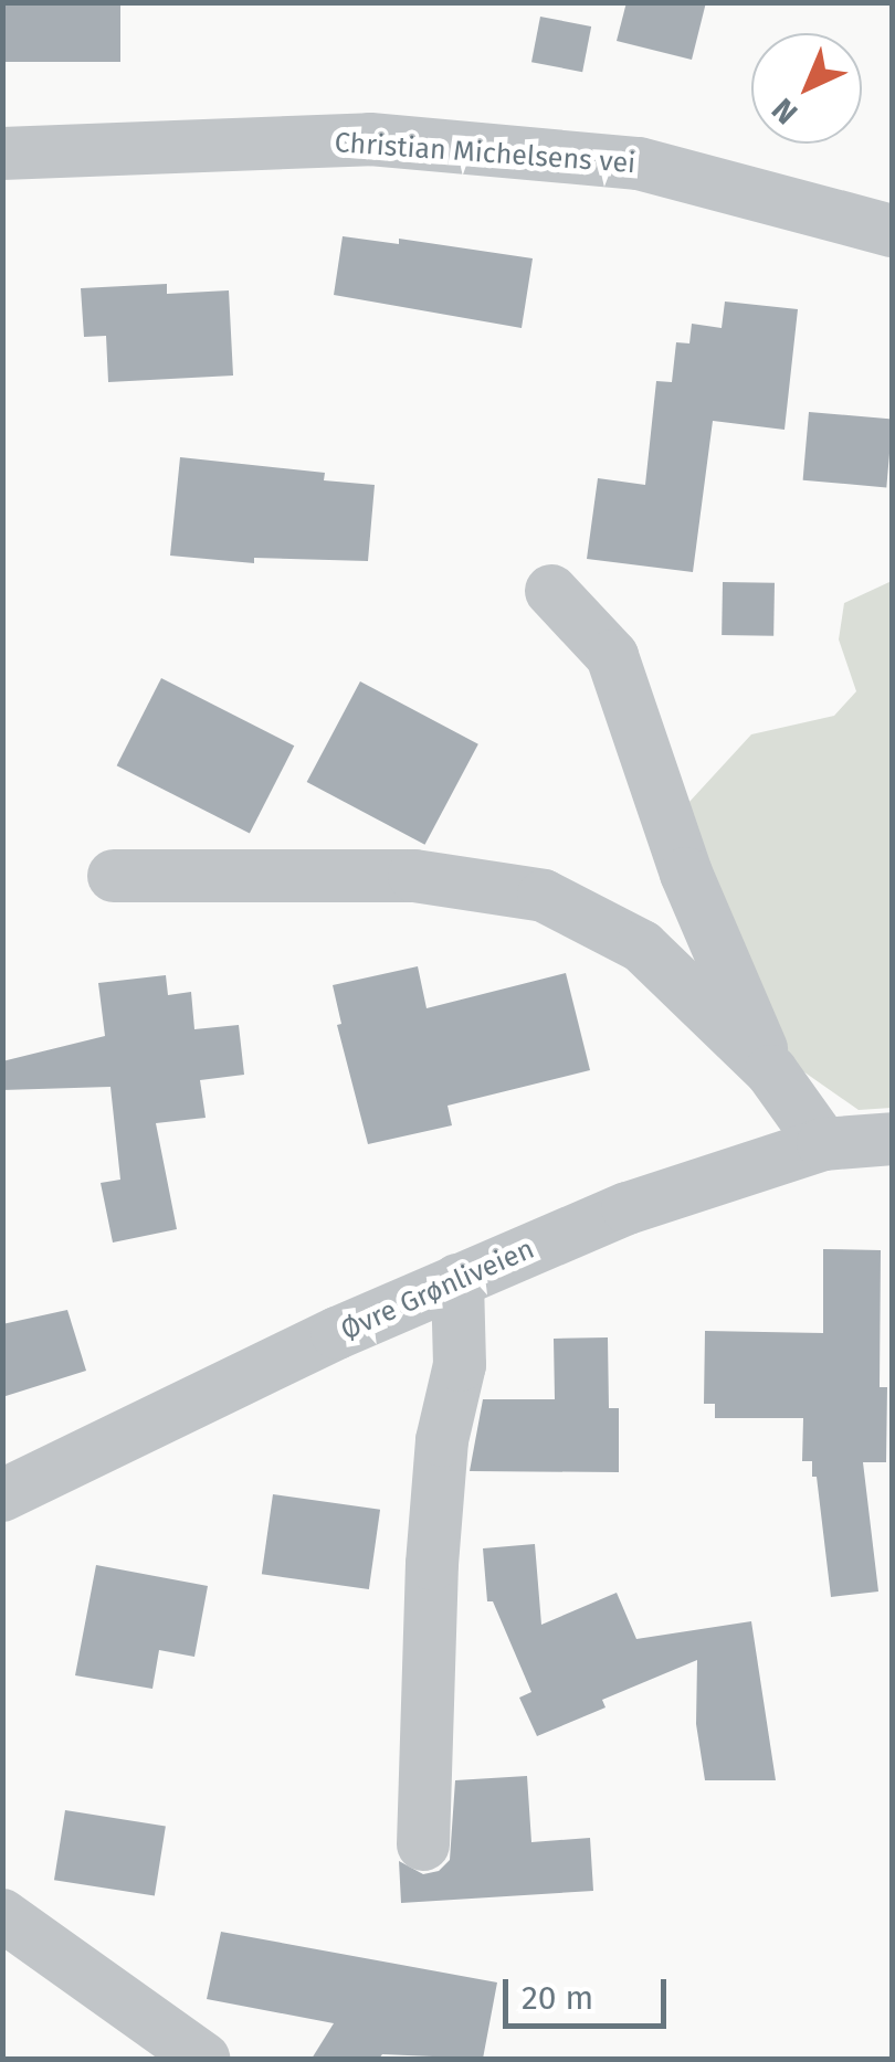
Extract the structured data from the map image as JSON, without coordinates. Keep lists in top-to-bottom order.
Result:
{
  "streets": {
    "street": ["Christian Michelsens vei", "Øvre Grønliveien"]
  },
  "scale_bar": "20 m",
  "north": "bottom left"
}
